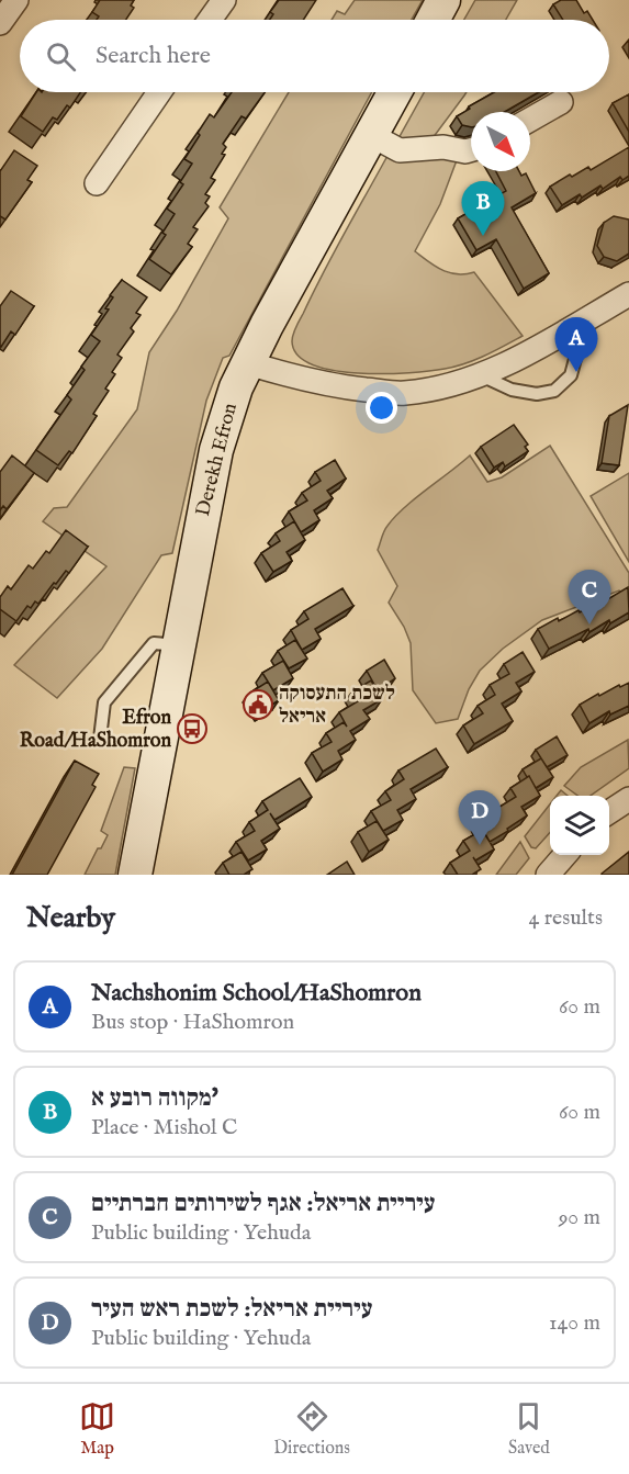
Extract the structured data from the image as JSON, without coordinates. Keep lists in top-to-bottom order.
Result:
{
  "streets": {
    "street": ["Derekh Efron"]
  },
  "places": {
    "public building": ["לשכת התעסוקה אריאל"],
    "bus stop": ["Efron Road/HaShomron"]
  },
  "north": "bottom right",
  "page": {
    "search": "Search here",
    "pins": [
      "B",
      "A",
      "C",
      "D"
    ],
    "heading": ["Nearby", "4 results"],
    "list": [
      {
        "mark": "A",
        "name": "Nachshonim School/HaShomron",
        "note": "Bus stop · HaShomron",
        "value": "60 m"
      },
      {
        "mark": "B",
        "name": "מקווה רובע א'",
        "note": "Place · Mishol C",
        "value": "60 m"
      },
      {
        "mark": "C",
        "name": "עיריית אריאל: אגף לשירותים חברתיים",
        "note": "Public building · Yehuda",
        "value": "90 m"
      },
      {
        "mark": "D",
        "name": "עיריית אריאל: לשכת ראש העיר",
        "note": "Public building · Yehuda",
        "value": "140 m"
      }
    ],
    "nav": ["Map", "Directions", "Saved"]
  }
}
